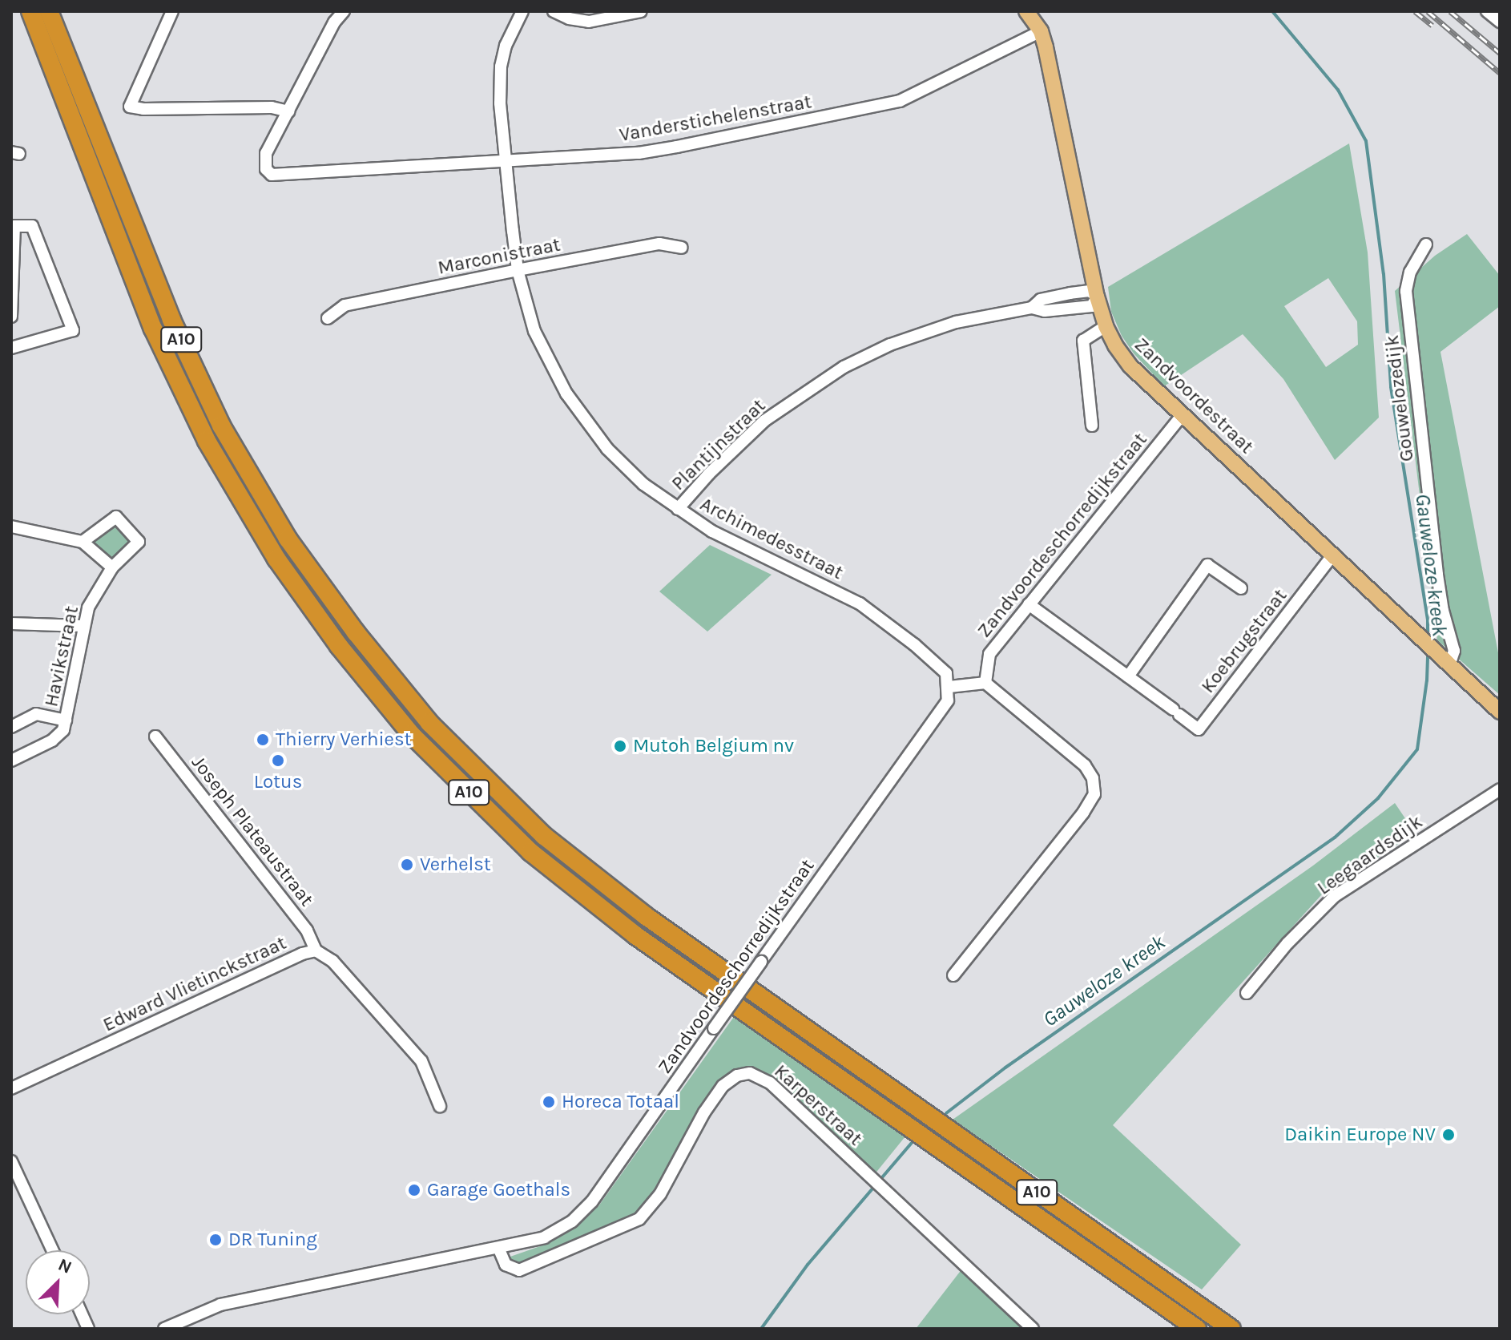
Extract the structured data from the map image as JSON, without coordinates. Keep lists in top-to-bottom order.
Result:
{
  "streets": {
    "highway": ["A10"],
    "main road": ["Zandvoordestraat"],
    "street": [
      "Vanderstichelenstraat",
      "Marconistraat",
      "Gouwelozedijk",
      "Plantijnstraat",
      "Zandvoordeschorredijkstraat",
      "Archimedesstraat",
      "Koebrugstraat",
      "Havikstraat",
      "Joseph Plateaustraat",
      "Leegaardsdijk",
      "Edward Vlietinckstraat",
      "Karperstraat"
    ]
  },
  "crossings": [
    ["Vanderstichelenstraat", "Zandvoordestraat"],
    ["Vanderstichelenstraat", "Archimedesstraat"],
    ["Marconistraat", "Archimedesstraat"],
    ["Zandvoordestraat", "Gouwelozedijk"],
    ["Zandvoordestraat", "Plantijnstraat"],
    ["Zandvoordestraat", "Zandvoordeschorredijkstraat"],
    ["Zandvoordestraat", "Koebrugstraat"],
    ["Plantijnstraat", "Archimedesstraat"],
    ["Zandvoordeschorredijkstraat", "Archimedesstraat"],
    ["Zandvoordeschorredijkstraat", "Koebrugstraat"],
    ["Zandvoordeschorredijkstraat", "Karperstraat"],
    ["Joseph Plateaustraat", "Edward Vlietinckstraat"]
  ],
  "water": ["Gauweloze kreek"],
  "places": [
    "Thierry Verhiest",
    "Mutoh Belgium nv",
    "Lotus",
    "Verhelst",
    "Horeca Totaal",
    "Daikin Europe NV",
    "Garage Goethals",
    "DR Tuning"
  ],
  "north": "top right"
}
